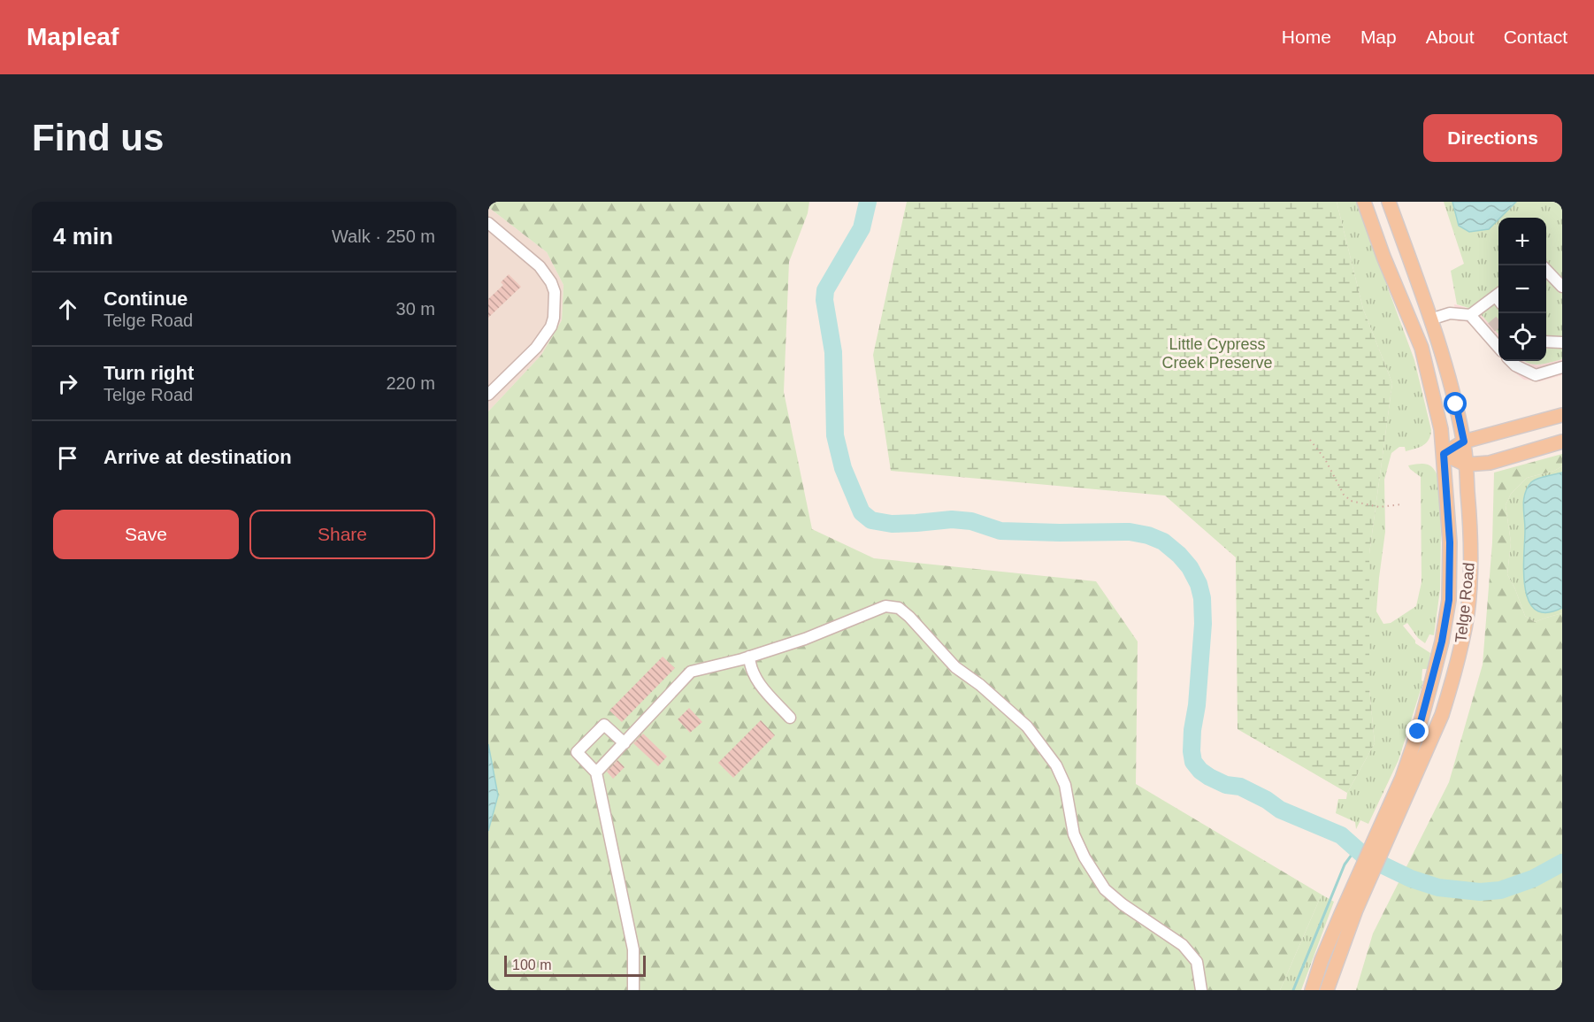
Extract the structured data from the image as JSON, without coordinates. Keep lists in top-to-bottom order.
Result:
{
  "streets": {
    "main road": ["Telge Road"]
  },
  "parks": ["Little Cypress Creek Preserve"],
  "scale_bar": "100 m",
  "page": {
    "header": "Mapleaf",
    "nav": [
      "Home",
      "Map",
      "About",
      "Contact"
    ],
    "buttons": [
      "Directions",
      ["Save", "Share"]
    ],
    "title": "Find us",
    "heading": ["4 min", "Walk · 250 m"],
    "map_buttons": ["+", "−"],
    "list": [
      ["Continue", "Telge Road", "30 m"],
      ["Turn right", "Telge Road", "220 m"],
      "Arrive at destination"
    ],
    "scale": "100 m"
  }
}
